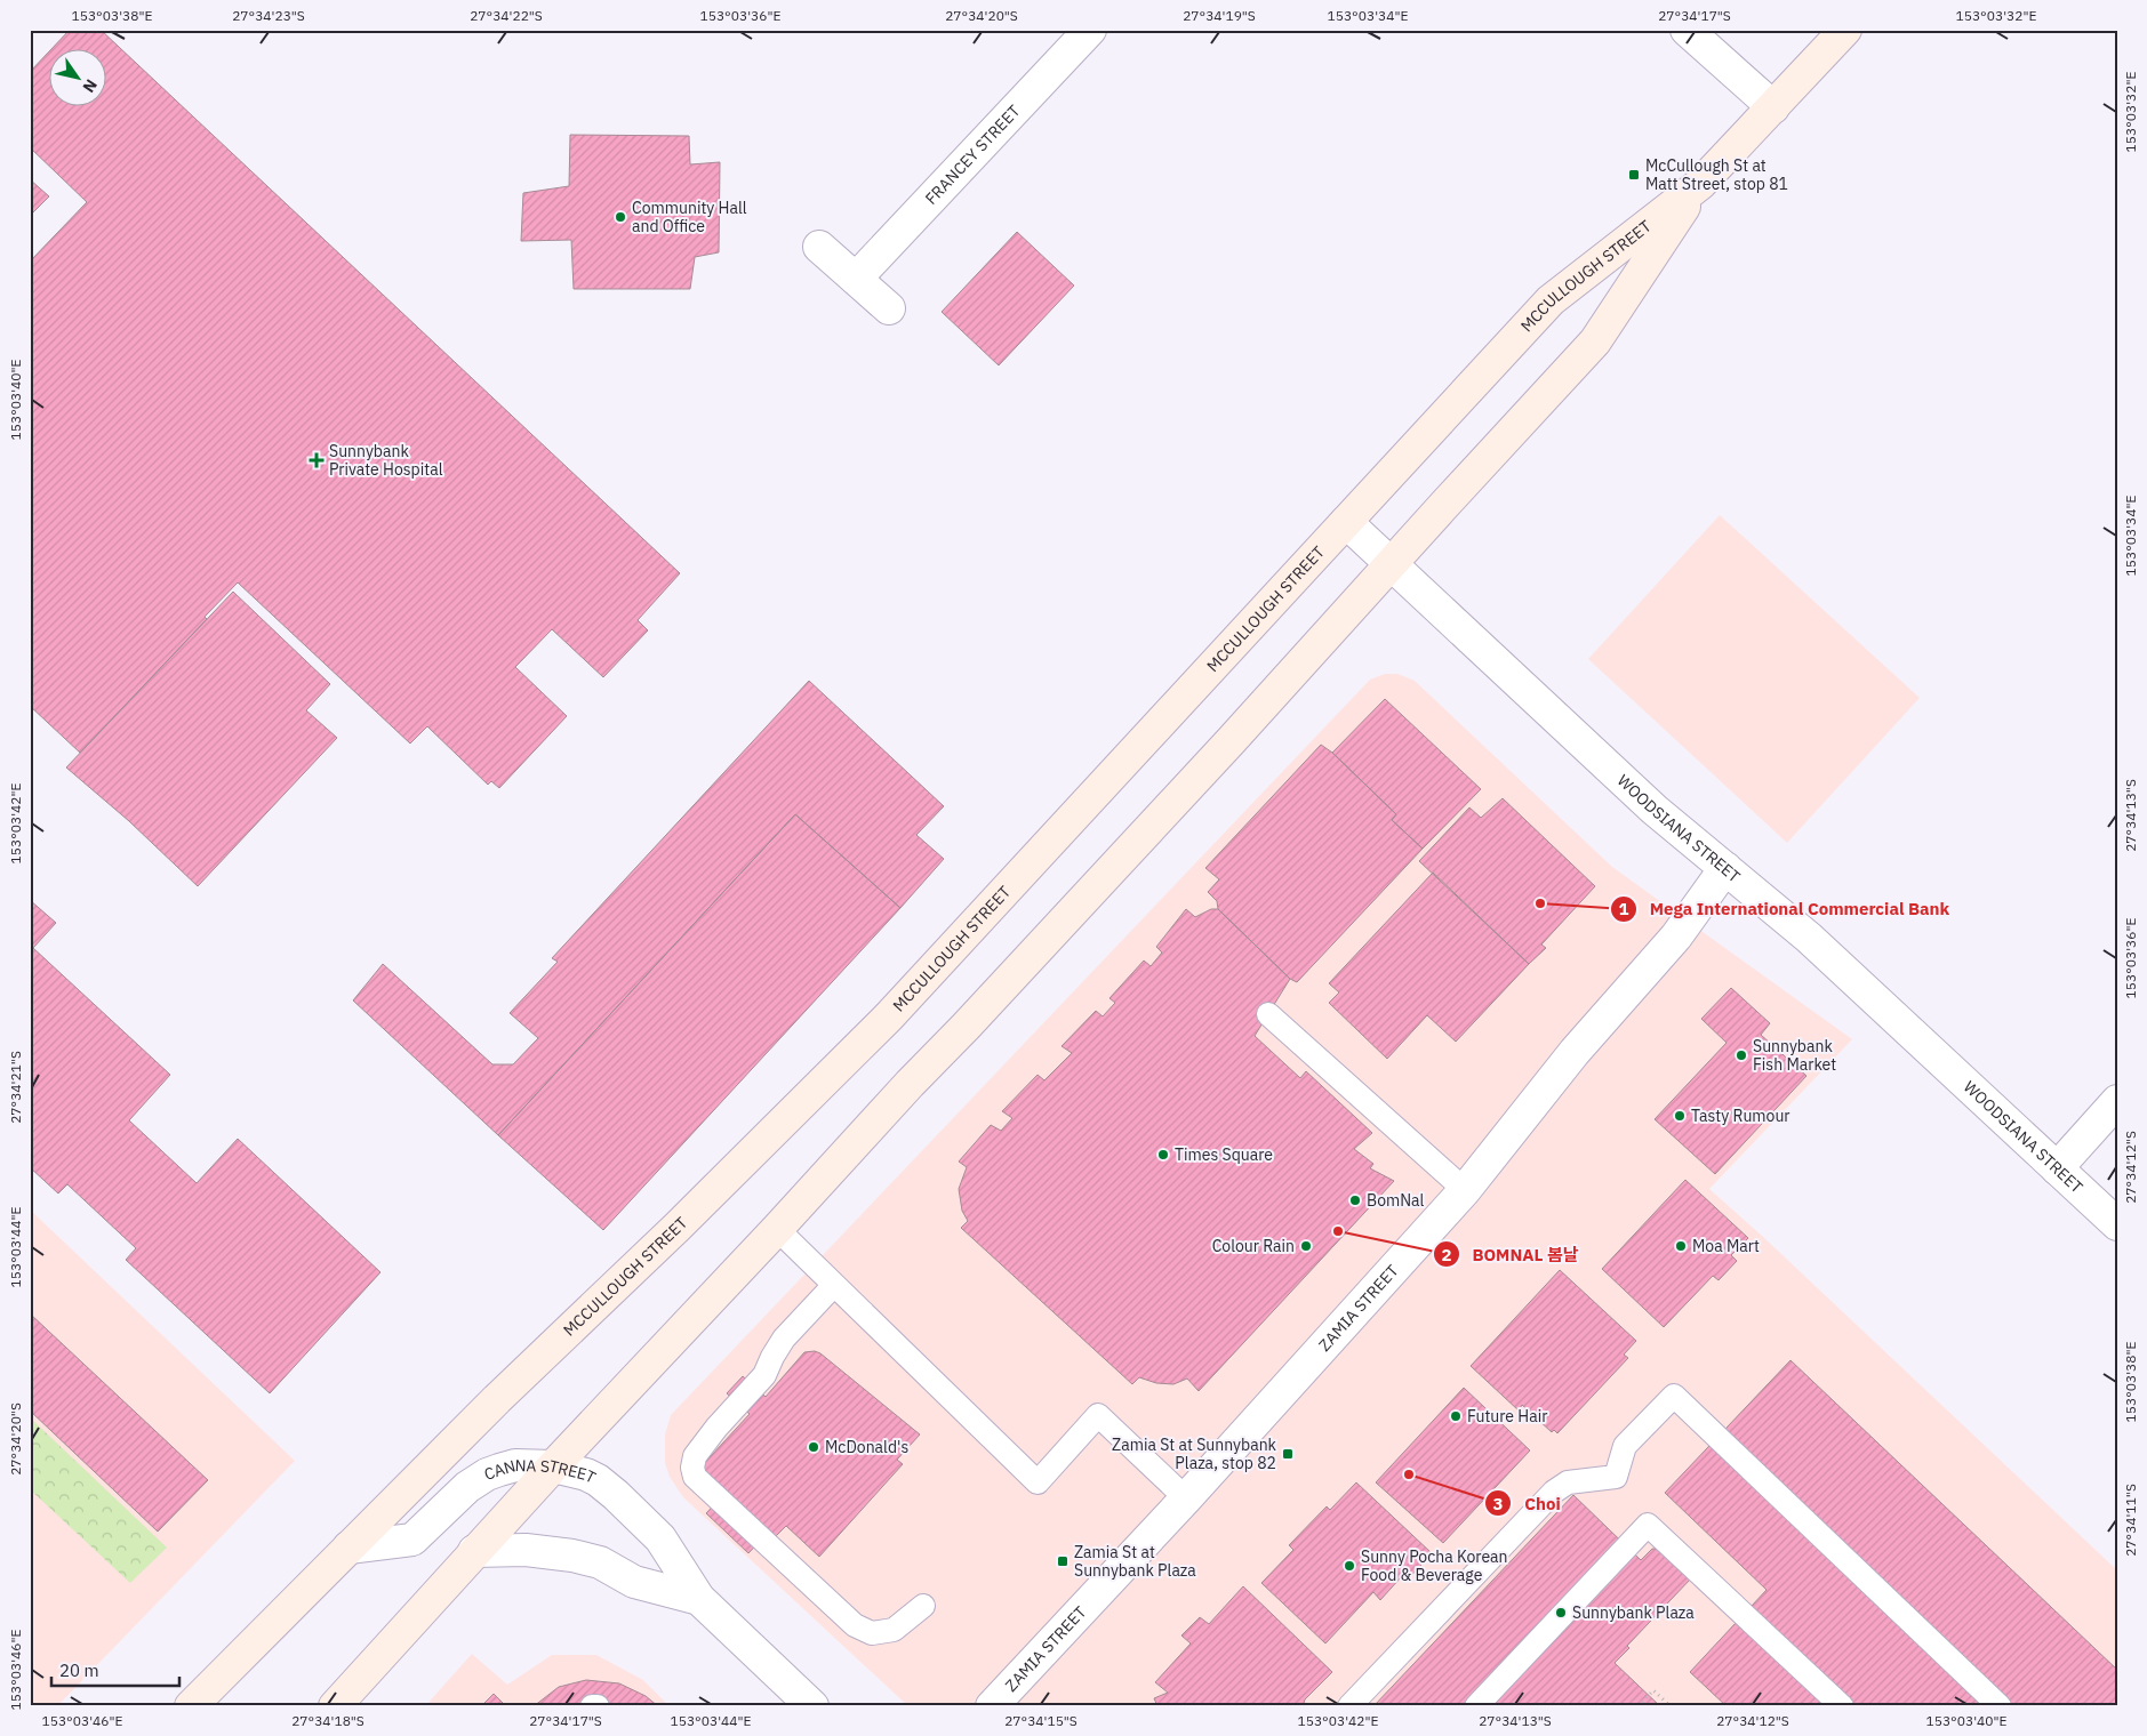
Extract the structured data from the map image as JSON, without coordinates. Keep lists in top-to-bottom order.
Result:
{
  "streets": {
    "main road": ["MCCULLOUGH STREET"],
    "street": [
      "FRANCEY STREET",
      "WOODSIANA STREET",
      "ZAMIA STREET",
      "CANNA STREET"
    ]
  },
  "crossings": [
    ["MCCULLOUGH STREET", "WOODSIANA STREET"],
    ["MCCULLOUGH STREET", "CANNA STREET"],
    ["WOODSIANA STREET", "ZAMIA STREET"]
  ],
  "places": {
    "transit": ["McCullough St at Matt Street, stop 81", "Zamia St at Sunnybank Plaza, stop 82", "Zamia St at Sunnybank Plaza"],
    "other": [
      "Community Hall and Office",
      "Mega International Commercial Bank",
      "Sunnybank Fish Market",
      "Tasty Rumour",
      "Times Square",
      "BomNal",
      "BOMNAL 봄날",
      "Colour Rain",
      "Moa Mart",
      "Future Hair",
      "McDonald's",
      "Choi",
      "Sunny Pocha Korean Food & Beverage",
      "Sunnybank Plaza"
    ],
    "health": ["Sunnybank Private Hospital"]
  },
  "scale_bar": "20 m",
  "north": "bottom right",
  "coordinates": [
    "153°03'38\"E",
    "27°34'23\"S",
    "27°34'22\"S",
    "153°03'36\"E",
    "27°34'20\"S",
    "27°34'19\"S",
    "153°03'34\"E",
    "27°34'17\"S",
    "153°03'32\"E",
    "153°03'40\"E",
    "27°34'13\"S",
    "153°03'42\"E",
    "27°34'21\"S",
    "27°34'12\"S",
    "153°03'44\"E",
    "27°34'11\"S",
    "153°03'46\"E",
    "27°34'18\"S",
    "27°34'15\"S"
  ]
}
